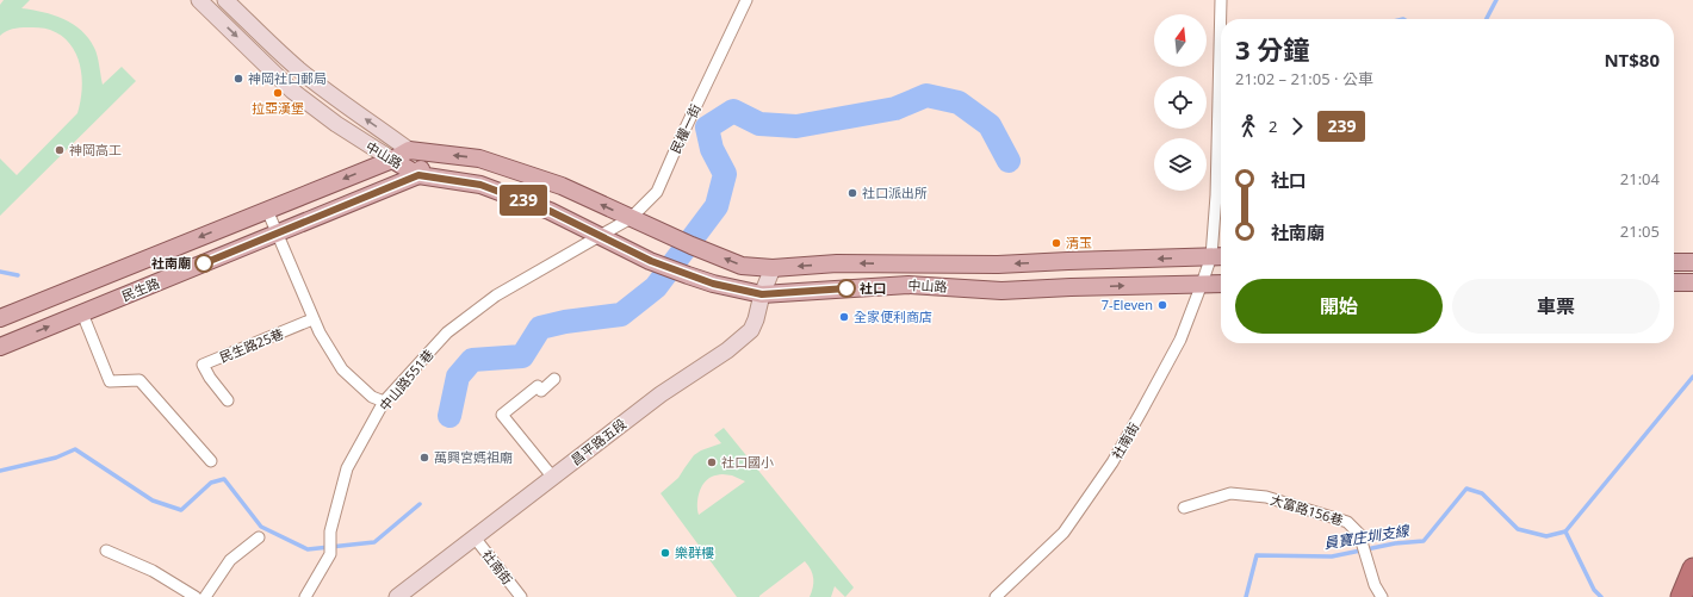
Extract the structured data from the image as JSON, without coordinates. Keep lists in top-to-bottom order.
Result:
{
  "streets": {
    "main road": ["中山路", "民生路"],
    "street": [
      "民權一街",
      "民生路25巷",
      "中山路551巷",
      "社南街",
      "昌平路五段",
      "大富路156巷"
    ]
  },
  "crossings": [
    ["民權一街", "中山路"],
    ["民權一街", "中山路551巷"],
    ["中山路", "民生路"],
    ["中山路", "中山路551巷"],
    ["中山路", "社南街"],
    ["中山路", "昌平路五段"],
    ["社南街", "昌平路五段"]
  ],
  "water": ["員寶庄圳支線"],
  "places": [
    "神岡社口郵局",
    "拉亞漢堡",
    "神岡高工",
    "社口派出所",
    "清玉",
    "社南廟",
    "社口",
    "7-Eleven",
    "全家便利商店",
    "萬興宮媽祖廟",
    "社口國小",
    "樂群樓"
  ],
  "lines": ["bus line 239"],
  "north": "top",
  "page": {
    "on_map": "239",
    "heading": ["3 分鐘", "21:02 – 21:05 · 公車", "NT$80"],
    "legs": ["2", "239"],
    "list": [
      {
        "name": "社口",
        "value": "21:04"
      },
      {
        "name": "社南廟",
        "value": "21:05"
      }
    ],
    "buttons": ["開始", "車票"]
  }
}
